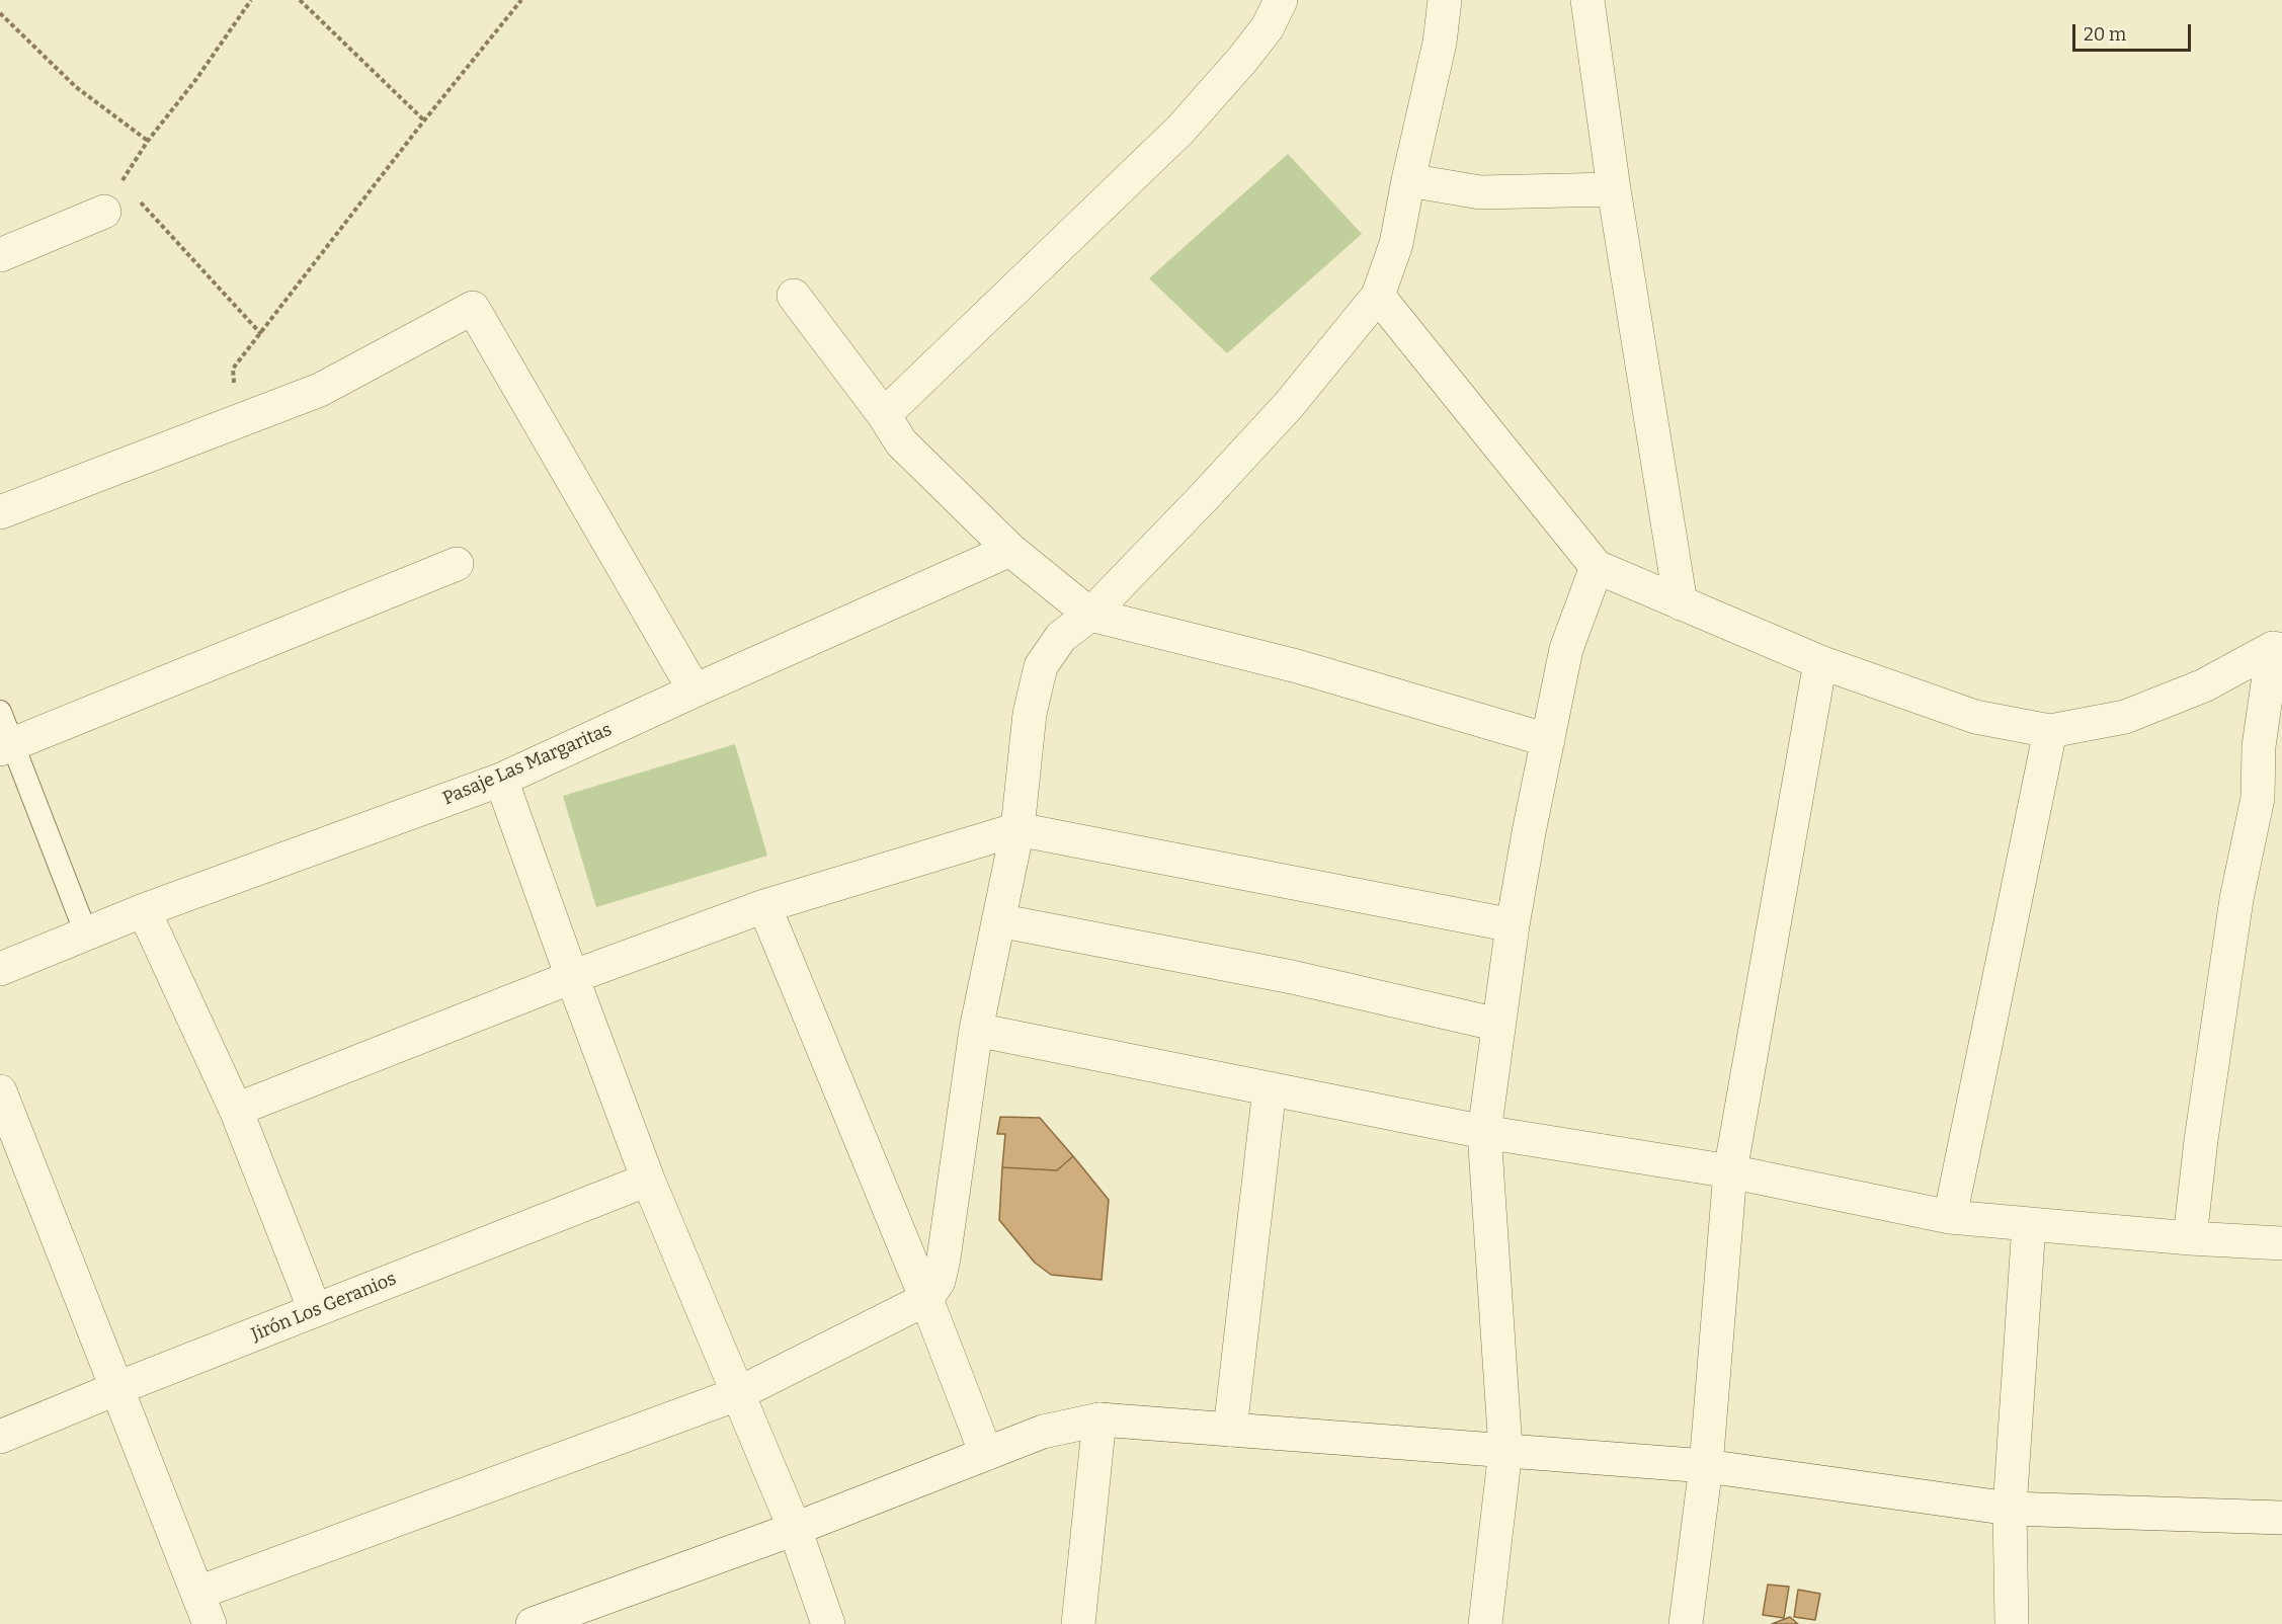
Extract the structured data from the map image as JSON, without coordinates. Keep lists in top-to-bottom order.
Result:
{
  "streets": {
    "street": ["Pasaje Las Margaritas", "Jirón Los Geranios"]
  },
  "scale_bar": "20 m"
}
